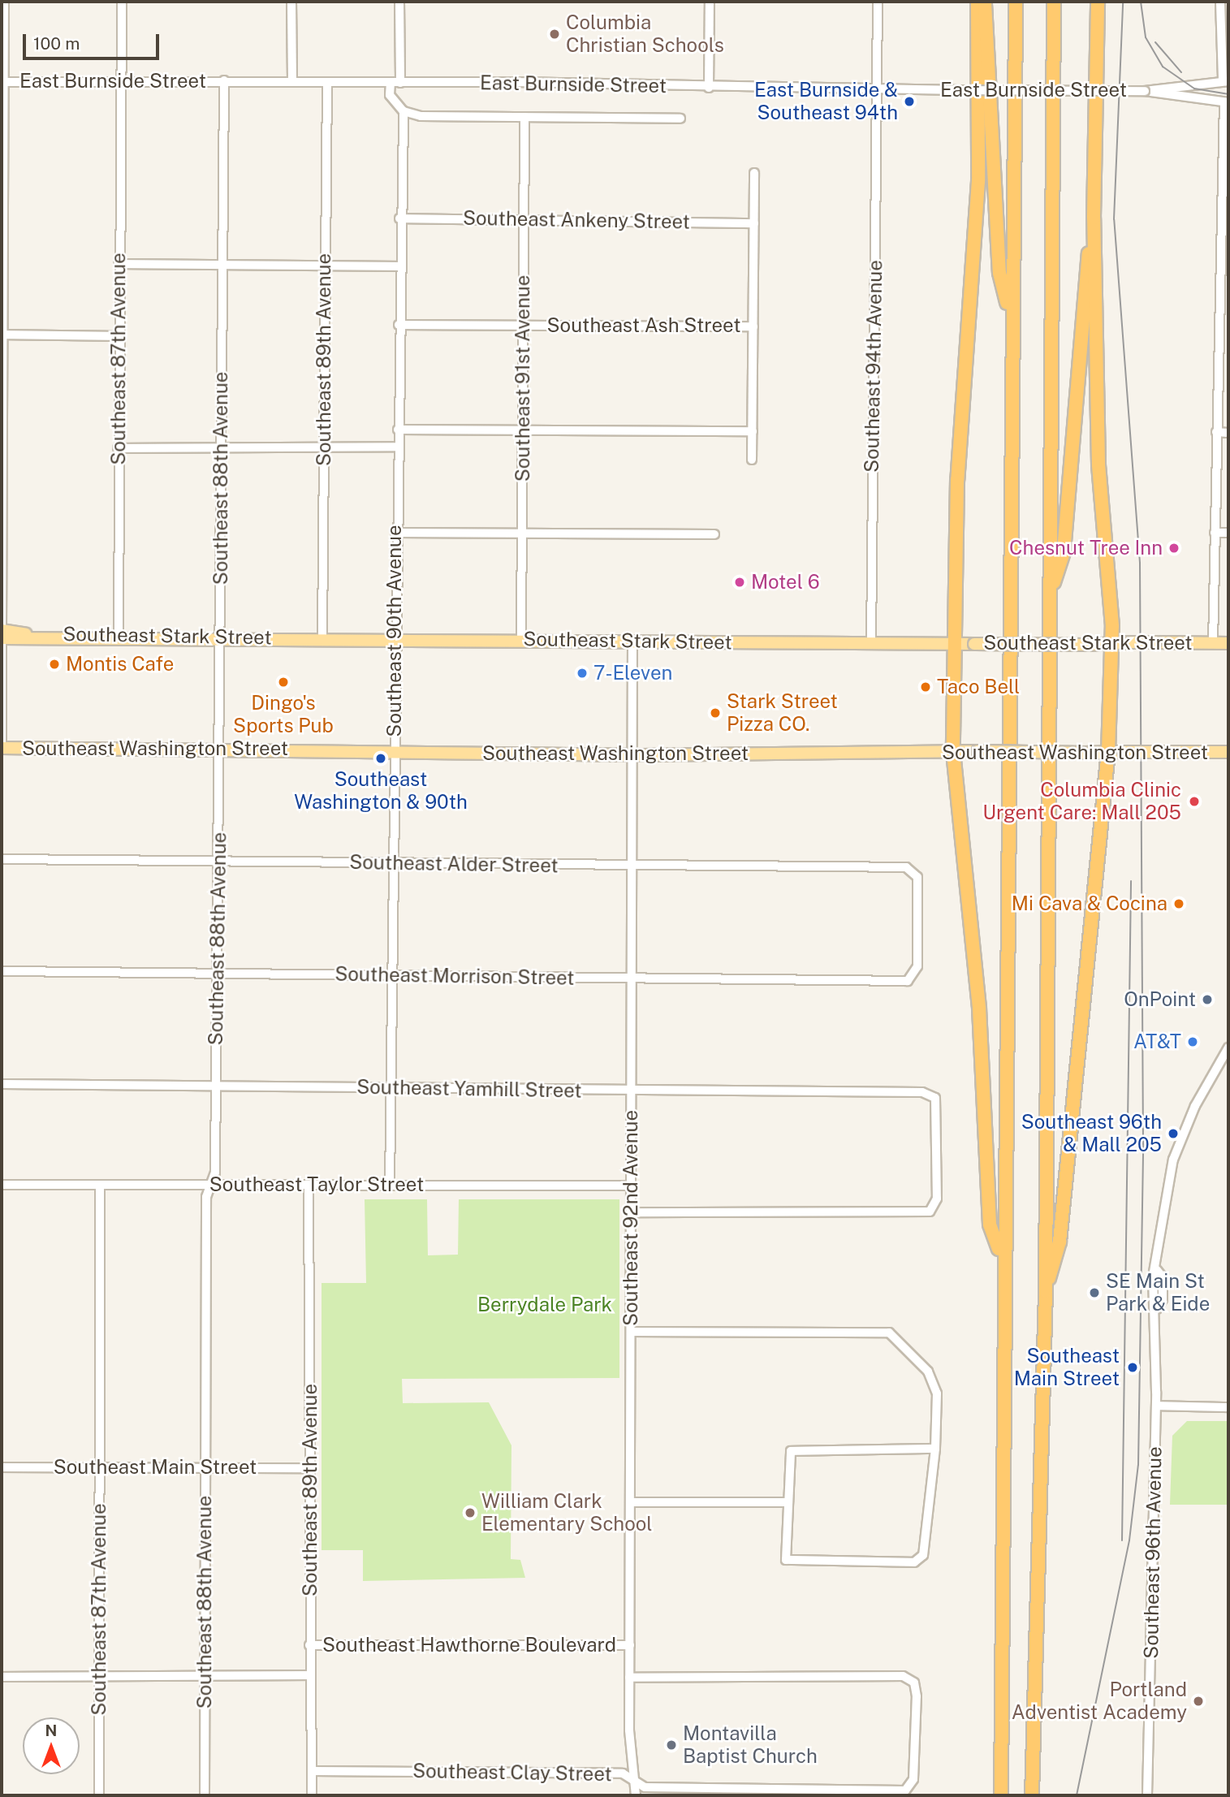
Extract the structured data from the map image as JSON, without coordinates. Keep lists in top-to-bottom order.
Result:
{
  "streets": {
    "main road": ["Southeast Stark Street", "Southeast Washington Street"],
    "street": [
      "East Burnside Street",
      "Southeast Ankeny Street",
      "Southeast Ash Street",
      "Southeast 87th Avenue",
      "Southeast 89th Avenue",
      "Southeast 94th Avenue",
      "Southeast 91st Avenue",
      "Southeast 88th Avenue",
      "Southeast 90th Avenue",
      "Southeast Alder Street",
      "Southeast Morrison Street",
      "Southeast Yamhill Street",
      "Southeast Taylor Street",
      "Southeast 92nd Avenue",
      "Southeast Main Street",
      "Southeast 96th Avenue",
      "Southeast Hawthorne Boulevard",
      "Southeast Clay Street"
    ]
  },
  "crossings": [
    ["East Burnside Street", "Southeast 87th Avenue"],
    ["East Burnside Street", "Southeast 89th Avenue"],
    ["East Burnside Street", "Southeast 94th Avenue"],
    ["East Burnside Street", "Southeast 88th Avenue"],
    ["Southeast Ankeny Street", "Southeast 91st Avenue"],
    ["Southeast Ankeny Street", "Southeast 90th Avenue"],
    ["Southeast Ash Street", "Southeast 91st Avenue"],
    ["Southeast Ash Street", "Southeast 90th Avenue"],
    ["Southeast 87th Avenue", "Southeast Stark Street"],
    ["Southeast 87th Avenue", "Southeast Taylor Street"],
    ["Southeast 87th Avenue", "Southeast Main Street"],
    ["Southeast 87th Avenue", "Southeast Hawthorne Boulevard"],
    ["Southeast 89th Avenue", "Southeast Stark Street"],
    ["Southeast 89th Avenue", "Southeast Taylor Street"],
    ["Southeast 89th Avenue", "Southeast Main Street"],
    ["Southeast 89th Avenue", "Southeast Hawthorne Boulevard"],
    ["Southeast 89th Avenue", "Southeast Clay Street"],
    ["Southeast 94th Avenue", "Southeast Stark Street"],
    ["Southeast 91st Avenue", "Southeast Stark Street"],
    ["Southeast 88th Avenue", "Southeast Stark Street"],
    ["Southeast 88th Avenue", "Southeast Washington Street"],
    ["Southeast 88th Avenue", "Southeast Alder Street"],
    ["Southeast 88th Avenue", "Southeast Morrison Street"],
    ["Southeast 88th Avenue", "Southeast Yamhill Street"],
    ["Southeast 88th Avenue", "Southeast Taylor Street"],
    ["Southeast 88th Avenue", "Southeast Main Street"],
    ["Southeast 88th Avenue", "Southeast Hawthorne Boulevard"],
    ["Southeast 90th Avenue", "Southeast Stark Street"],
    ["Southeast 90th Avenue", "Southeast Washington Street"],
    ["Southeast 90th Avenue", "Southeast Alder Street"],
    ["Southeast 90th Avenue", "Southeast Morrison Street"],
    ["Southeast 90th Avenue", "Southeast Yamhill Street"],
    ["Southeast 90th Avenue", "Southeast Taylor Street"],
    ["Southeast Stark Street", "Southeast 92nd Avenue"],
    ["Southeast Washington Street", "Southeast 92nd Avenue"],
    ["Southeast Alder Street", "Southeast Morrison Street"],
    ["Southeast Alder Street", "Southeast 92nd Avenue"],
    ["Southeast Morrison Street", "Southeast 92nd Avenue"],
    ["Southeast Yamhill Street", "Southeast 92nd Avenue"],
    ["Southeast Taylor Street", "Southeast 92nd Avenue"],
    ["Southeast 92nd Avenue", "Southeast Hawthorne Boulevard"],
    ["Southeast 92nd Avenue", "Southeast Clay Street"],
    ["Southeast Hawthorne Boulevard", "Southeast Clay Street"]
  ],
  "parks": ["Berrydale Park"],
  "places": [
    "Columbia Christian Schools",
    "East Burnside & Southeast 94th",
    "Chesnut Tree Inn",
    "Motel 6",
    "Montis Cafe",
    "7-Eleven",
    "Dingo's Sports Pub",
    "Taco Bell",
    "Stark Street Pizza CO.",
    "Southeast Washington & 90th",
    "Columbia Clinic Urgent Care: Mall 205",
    "Mi Cava & Cocina",
    "OnPoint",
    "AT&T",
    "Southeast 96th & Mall 205",
    "SE Main St Park & Eide",
    "Southeast Main Street",
    "William Clark Elementary School",
    "Portland Adventist Academy",
    "Montavilla Baptist Church"
  ],
  "scale_bar": "100 m",
  "north": "top"
}
